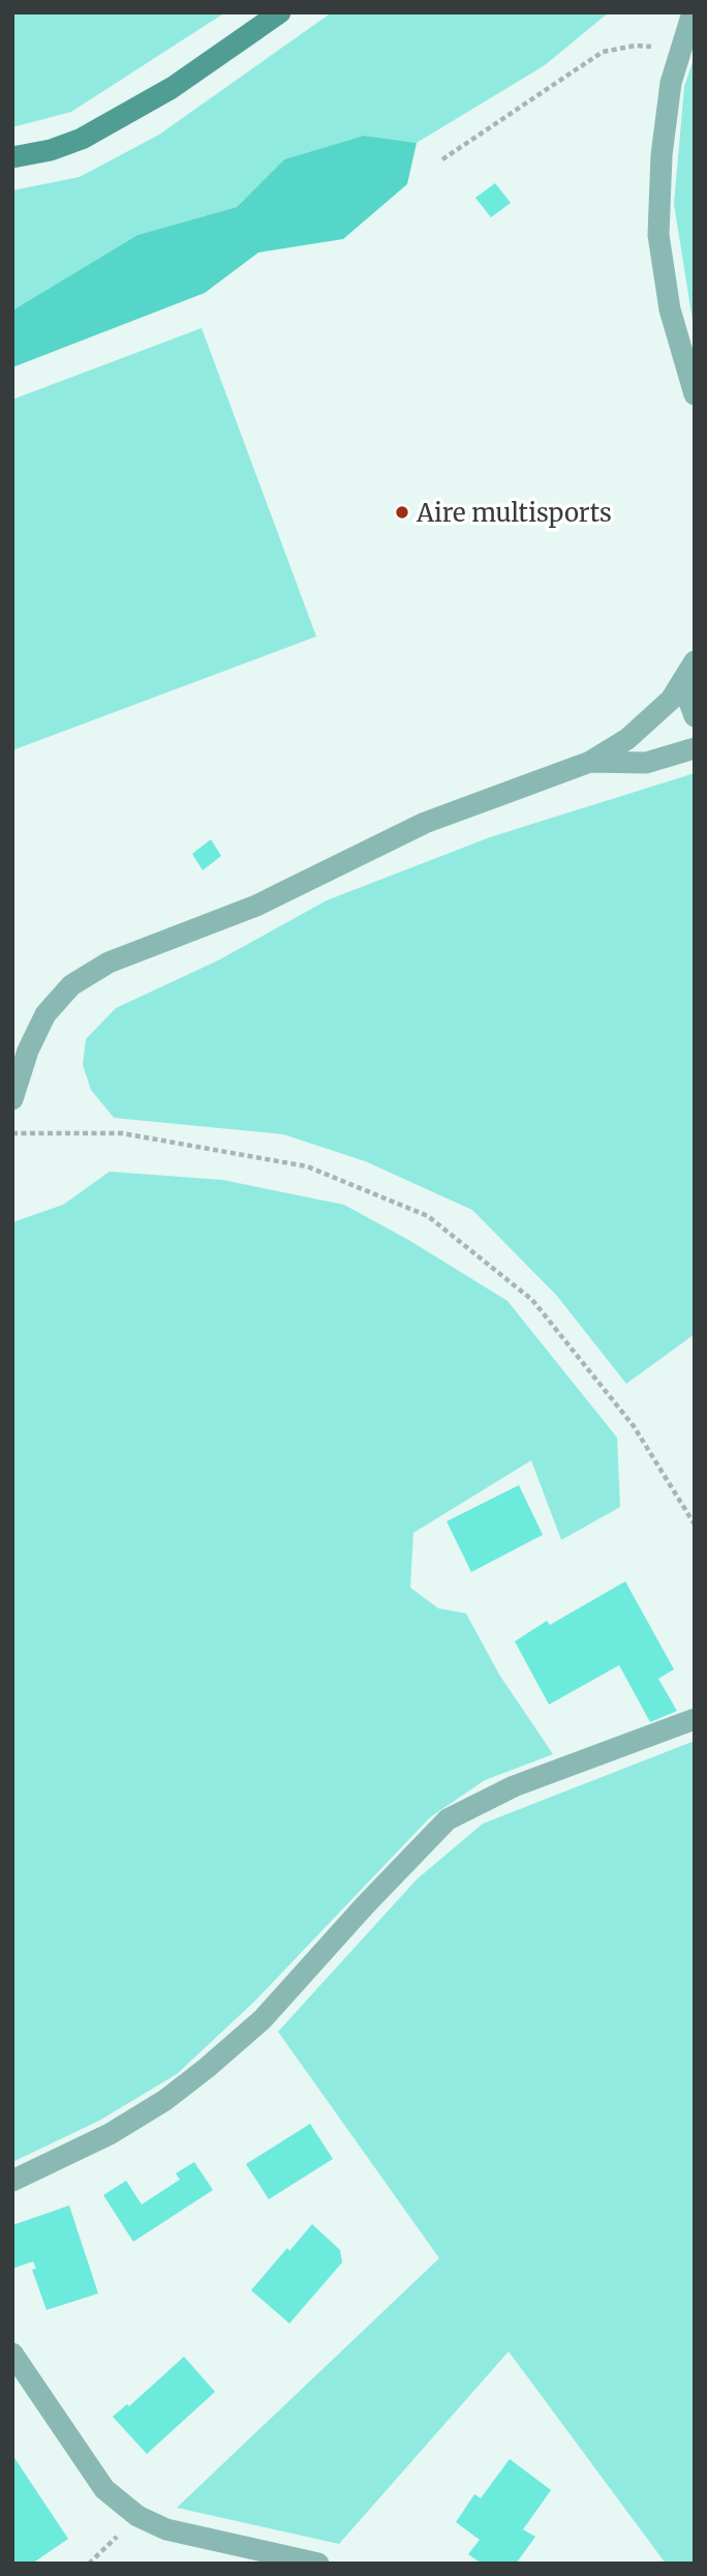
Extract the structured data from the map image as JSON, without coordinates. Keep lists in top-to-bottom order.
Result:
{
  "places": ["Aire multisports"]
}
